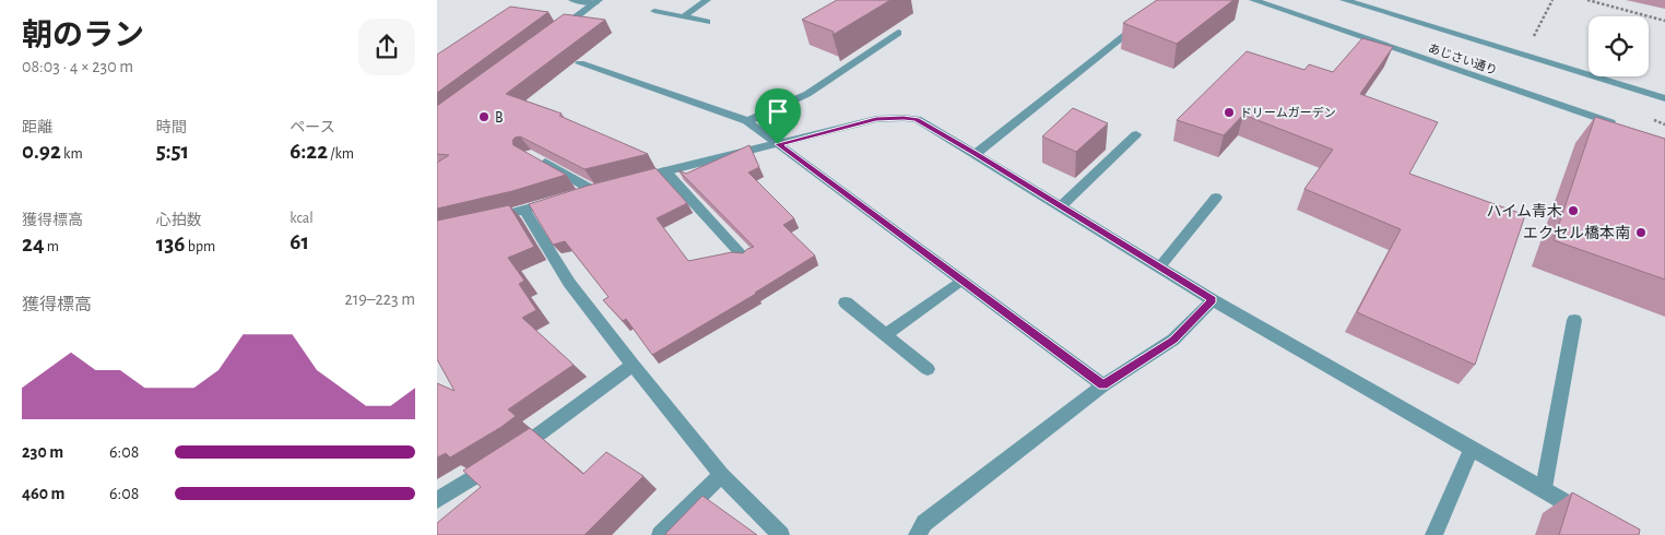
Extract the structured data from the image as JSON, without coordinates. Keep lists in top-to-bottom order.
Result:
{
  "streets": {
    "street": ["あじさい通り"]
  },
  "places": [
    "ドリームガーデン",
    "B",
    "ハイム青木",
    "エクセル橋本南"
  ],
  "page": {
    "heading": ["朝のラン", "08:03 · 4 × 230 m"],
    "stats": [
      ["距離", "0.92 km"],
      ["時間", "5:51"],
      ["ペース", "6:22 /km"],
      ["獲得標高", "24 m"],
      ["心拍数", "136 bpm"],
      ["kcal", "61"]
    ],
    "chart": ["獲得標高", "219–223 m"],
    "list": [
      {
        "name": "230 m",
        "note": "6:08"
      },
      {
        "name": "460 m",
        "note": "6:08"
      }
    ]
  }
}
